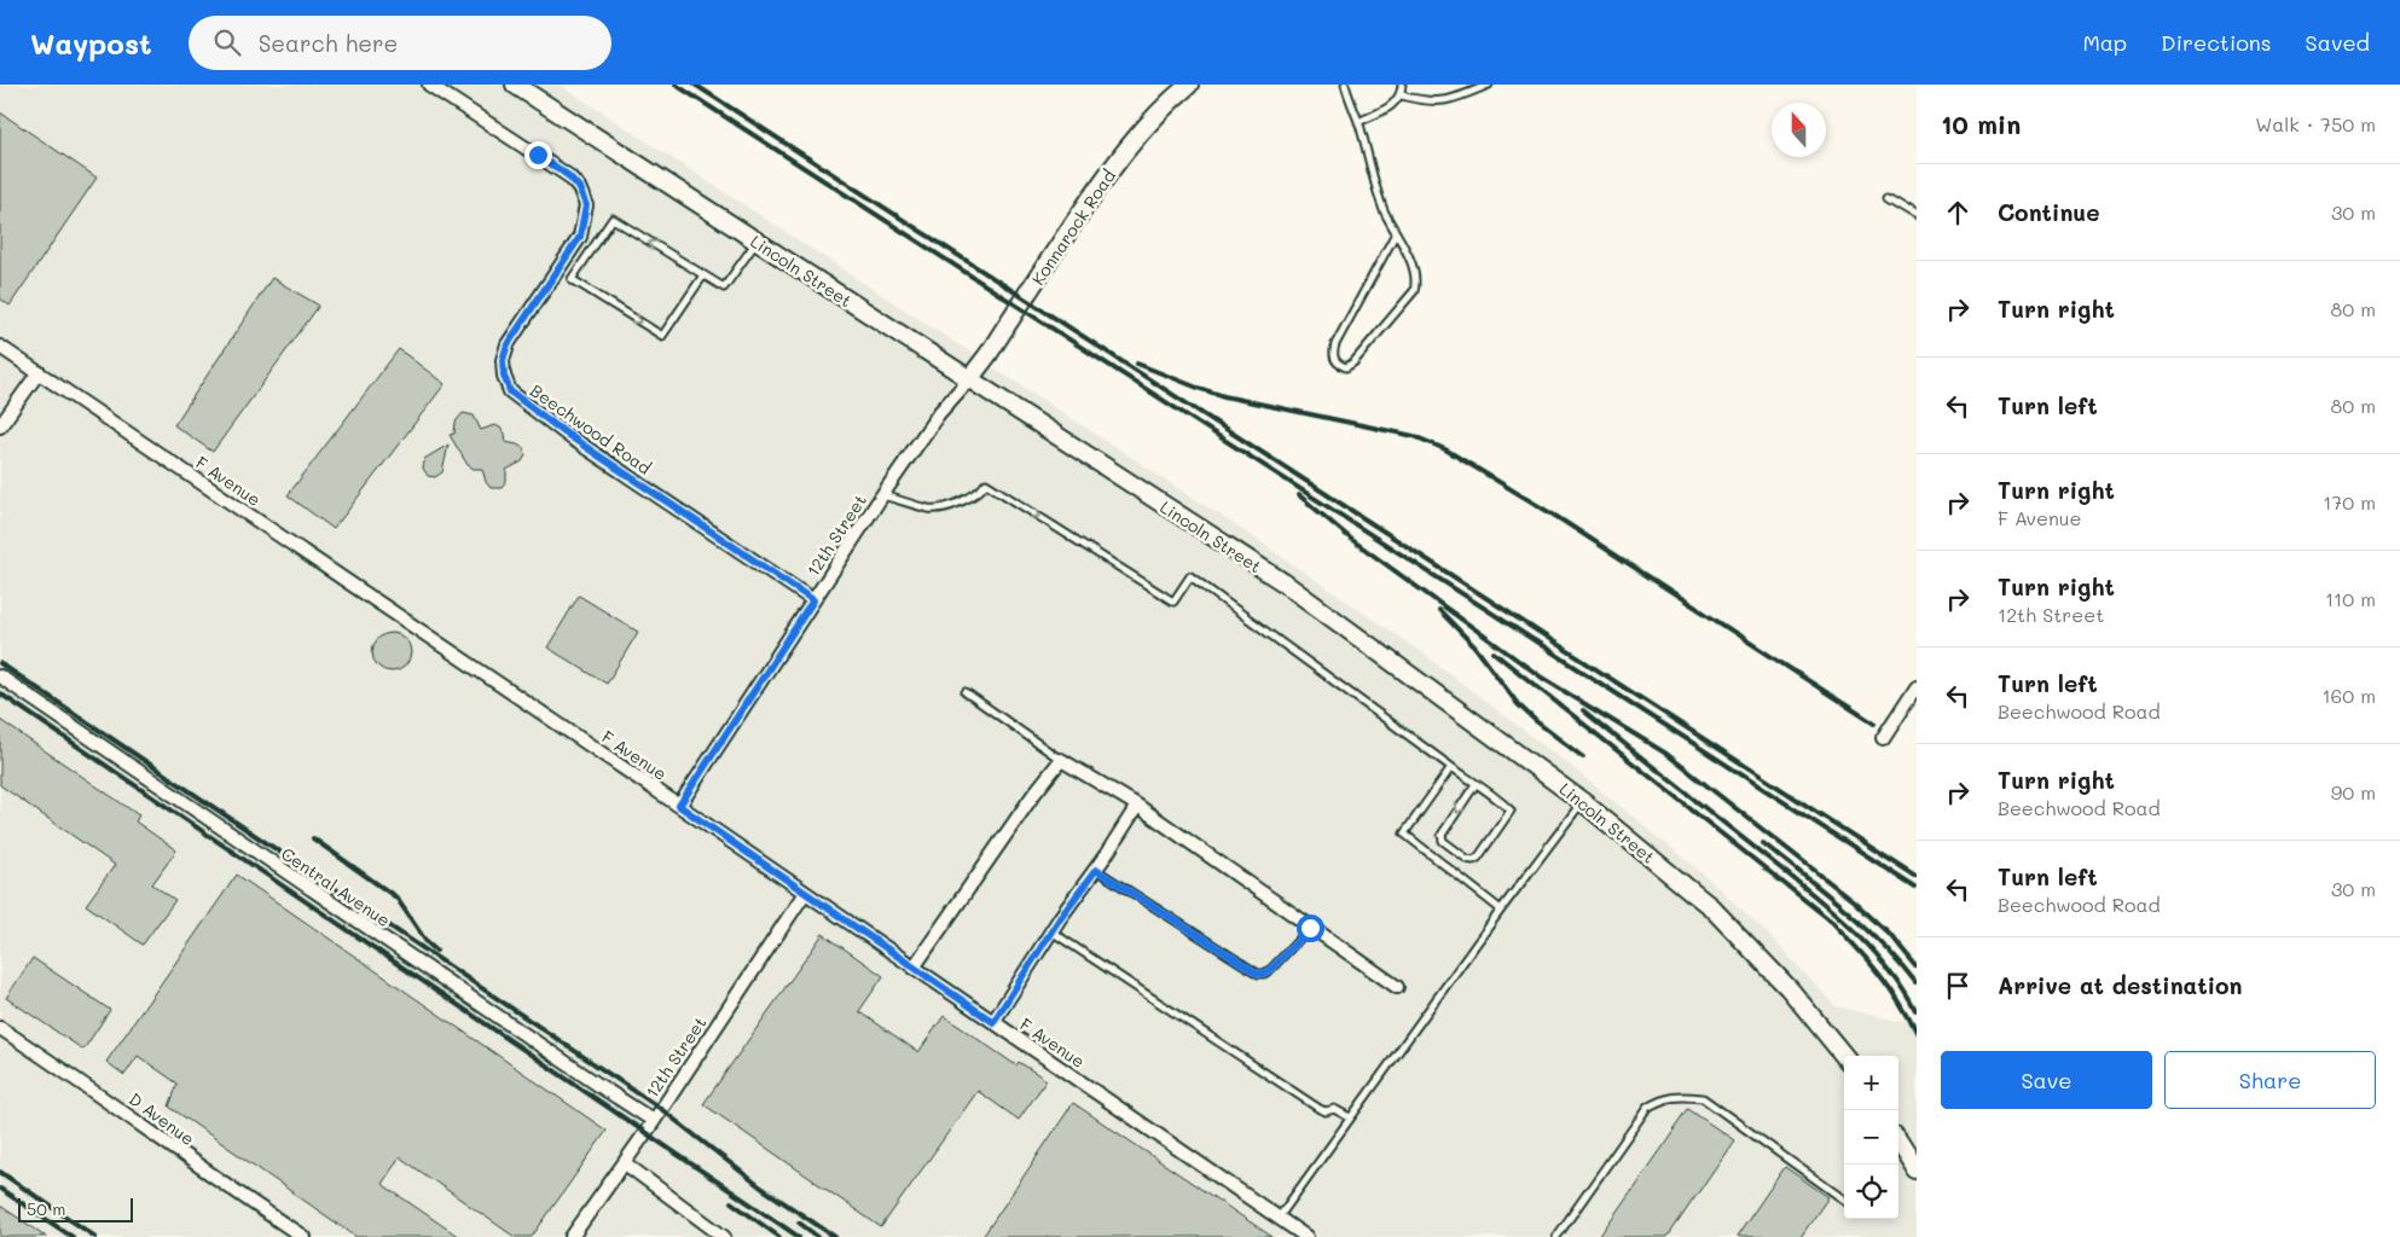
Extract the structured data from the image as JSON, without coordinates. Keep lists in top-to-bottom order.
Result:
{
  "streets": {
    "main road": ["Konnarock Road", "Lincoln Street"],
    "street": [
      "Beechwood Road",
      "F Avenue",
      "12th Street",
      "Central Avenue",
      "D Avenue"
    ]
  },
  "crossings": [
    ["Konnarock Road", "Lincoln Street"],
    ["Konnarock Road", "12th Street"],
    ["Lincoln Street", "12th Street"],
    ["Beechwood Road", "12th Street"],
    ["F Avenue", "12th Street"],
    ["12th Street", "Central Avenue"]
  ],
  "scale_bar": "50 m",
  "north": "top",
  "page": {
    "header": "Waypost",
    "search": "Search here",
    "nav": ["Map", "Directions", "Saved"],
    "heading": ["10 min", "Walk · 750 m"],
    "list": [
      ["Continue", "30 m"],
      ["Turn right", "80 m"],
      ["Turn left", "80 m"],
      ["Turn right", "F Avenue", "170 m"],
      ["Turn right", "12th Street", "110 m"],
      ["Turn left", "Beechwood Road", "160 m"],
      ["Turn right", "Beechwood Road", "90 m"],
      ["Turn left", "Beechwood Road", "30 m"],
      "Arrive at destination"
    ],
    "buttons": ["Save", "Share"],
    "map_buttons": ["+", "−"],
    "scale": "50 m"
  }
}
